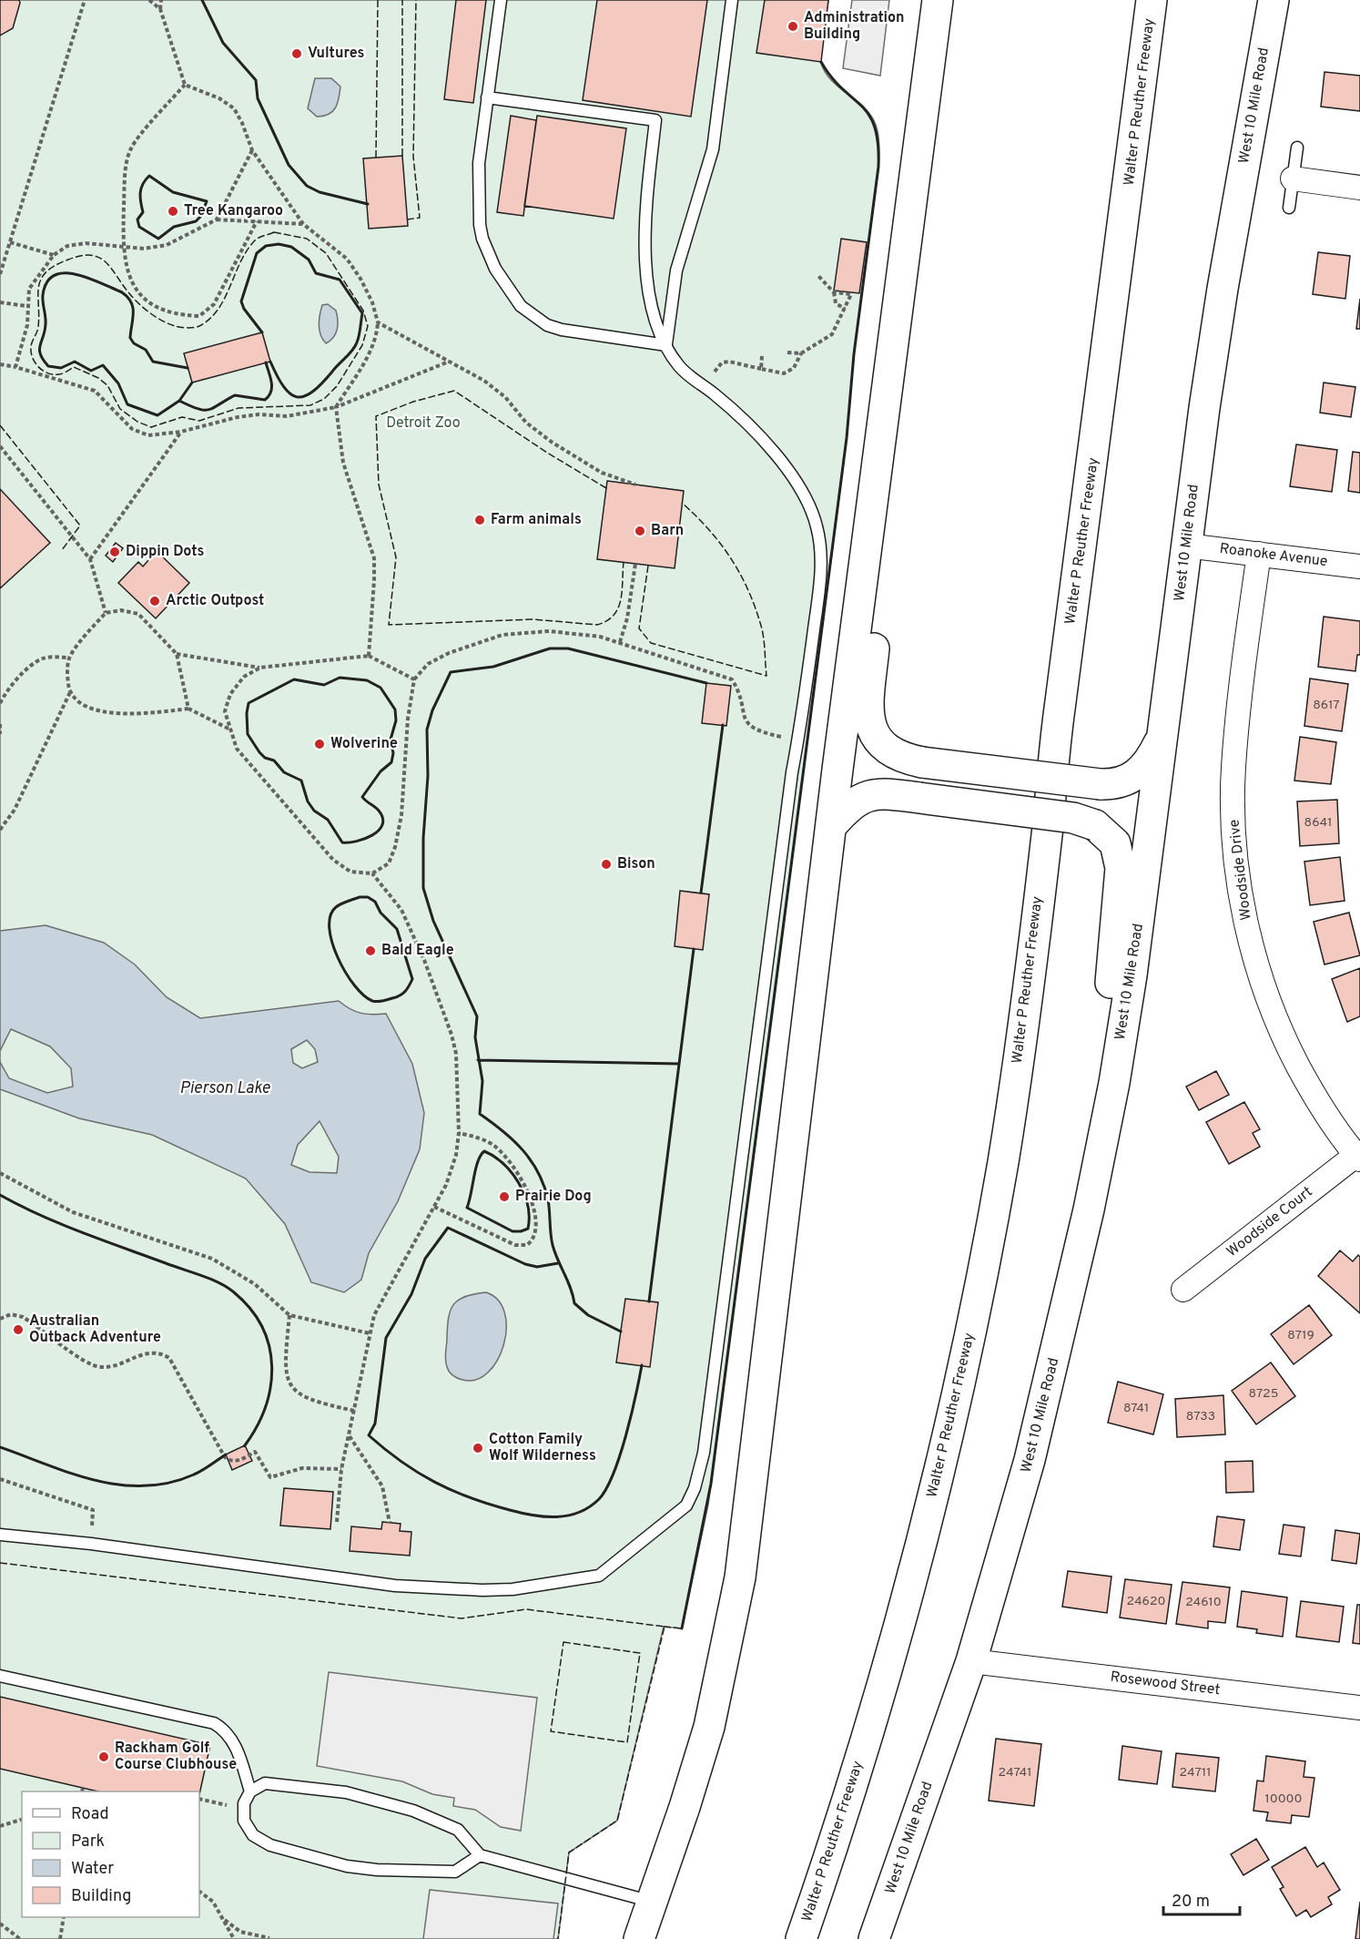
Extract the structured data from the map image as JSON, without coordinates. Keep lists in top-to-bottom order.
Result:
{
  "streets": {
    "main road": ["Walter P Reuther Freeway", "West 10 Mile Road"],
    "street": [
      "Roanoke Avenue",
      "Woodside Drive",
      "Woodside Court",
      "Rosewood Street"
    ]
  },
  "crossings": [
    ["West 10 Mile Road", "Roanoke Avenue"],
    ["West 10 Mile Road", "Rosewood Street"],
    ["Roanoke Avenue", "Woodside Drive"],
    ["Woodside Drive", "Woodside Court"]
  ],
  "water": ["Pierson Lake"],
  "parks": ["Detroit Zoo"],
  "places": [
    "Administration Building",
    "Vultures",
    "Tree Kangaroo",
    "Farm animals",
    "Barn",
    "Dippin Dots",
    "Arctic Outpost",
    "Wolverine",
    "Bison",
    "Bald Eagle",
    "Prairie Dog",
    "Australian Outback Adventure",
    "Cotton Family Wolf Wilderness",
    "Rackham Golf Course Clubhouse"
  ],
  "house_numbers": [
    "8617",
    "8641",
    "8719",
    "8725",
    "8741",
    "8733",
    "24620",
    "24610",
    "24741",
    "24711",
    "10000"
  ],
  "legend": [
    "Road",
    "Park",
    "Water",
    "Building"
  ],
  "scale_bar": "20 m"
}
